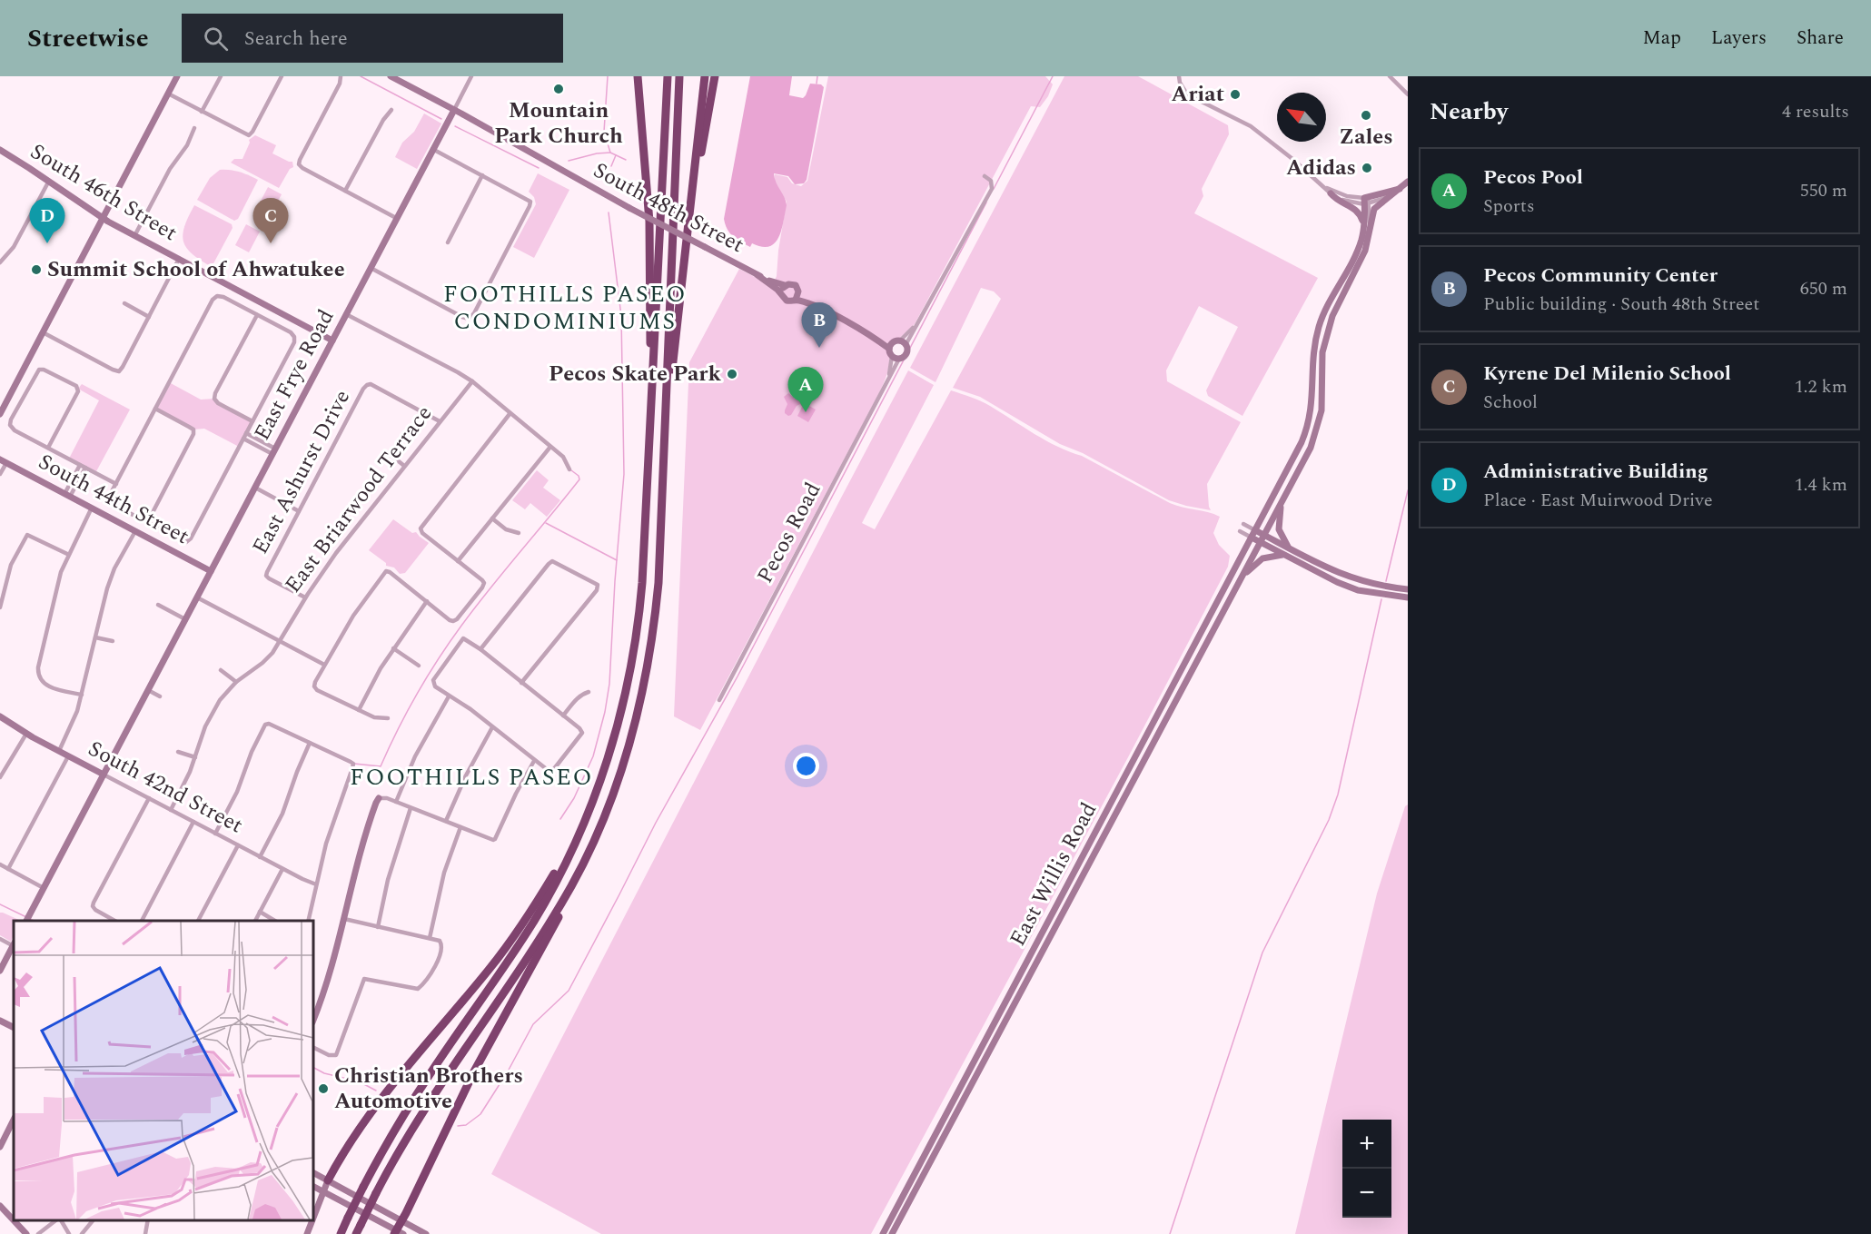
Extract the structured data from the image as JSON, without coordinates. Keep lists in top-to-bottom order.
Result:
{
  "streets": {
    "street": [
      "South 46th Street",
      "South 48th Street",
      "East Frye Road",
      "East Ashurst Drive",
      "South 44th Street",
      "East Briarwood Terrace",
      "Pecos Road",
      "South 42nd Street",
      "East Willis Road"
    ]
  },
  "crossings": [
    ["South 46th Street", "East Frye Road"],
    ["South 48th Street", "East Frye Road"],
    ["East Frye Road", "South 44th Street"],
    ["East Frye Road", "South 42nd Street"],
    ["East Ashurst Drive", "East Briarwood Terrace"],
    ["East Briarwood Terrace", "South 42nd Street"]
  ],
  "districts": ["FOOTHILLS PASEO CONDOMINIUMS", "FOOTHILLS PASEO"],
  "places": [
    "Mountain Park Church",
    "Ariat",
    "Zales",
    "Adidas",
    "Summit School of Ahwatukee",
    "Pecos Skate Park",
    "Christian Brothers Automotive"
  ],
  "north": "top left",
  "page": {
    "header": "Streetwise",
    "search": "Search here",
    "nav": ["Map", "Layers", "Share"],
    "heading": ["Nearby", "4 results"],
    "list": [
      {
        "mark": "A",
        "name": "Pecos Pool",
        "note": "Sports",
        "value": "550 m"
      },
      {
        "mark": "B",
        "name": "Pecos Community Center",
        "note": "Public building · South 48th Street",
        "value": "650 m"
      },
      {
        "mark": "C",
        "name": "Kyrene Del Milenio School",
        "note": "School",
        "value": "1.2 km"
      },
      {
        "mark": "D",
        "name": "Administrative Building",
        "note": "Place · East Muirwood Drive",
        "value": "1.4 km"
      }
    ],
    "pins": [
      "C",
      "D",
      "B",
      "A"
    ],
    "map_buttons": ["+", "−"]
  }
}
